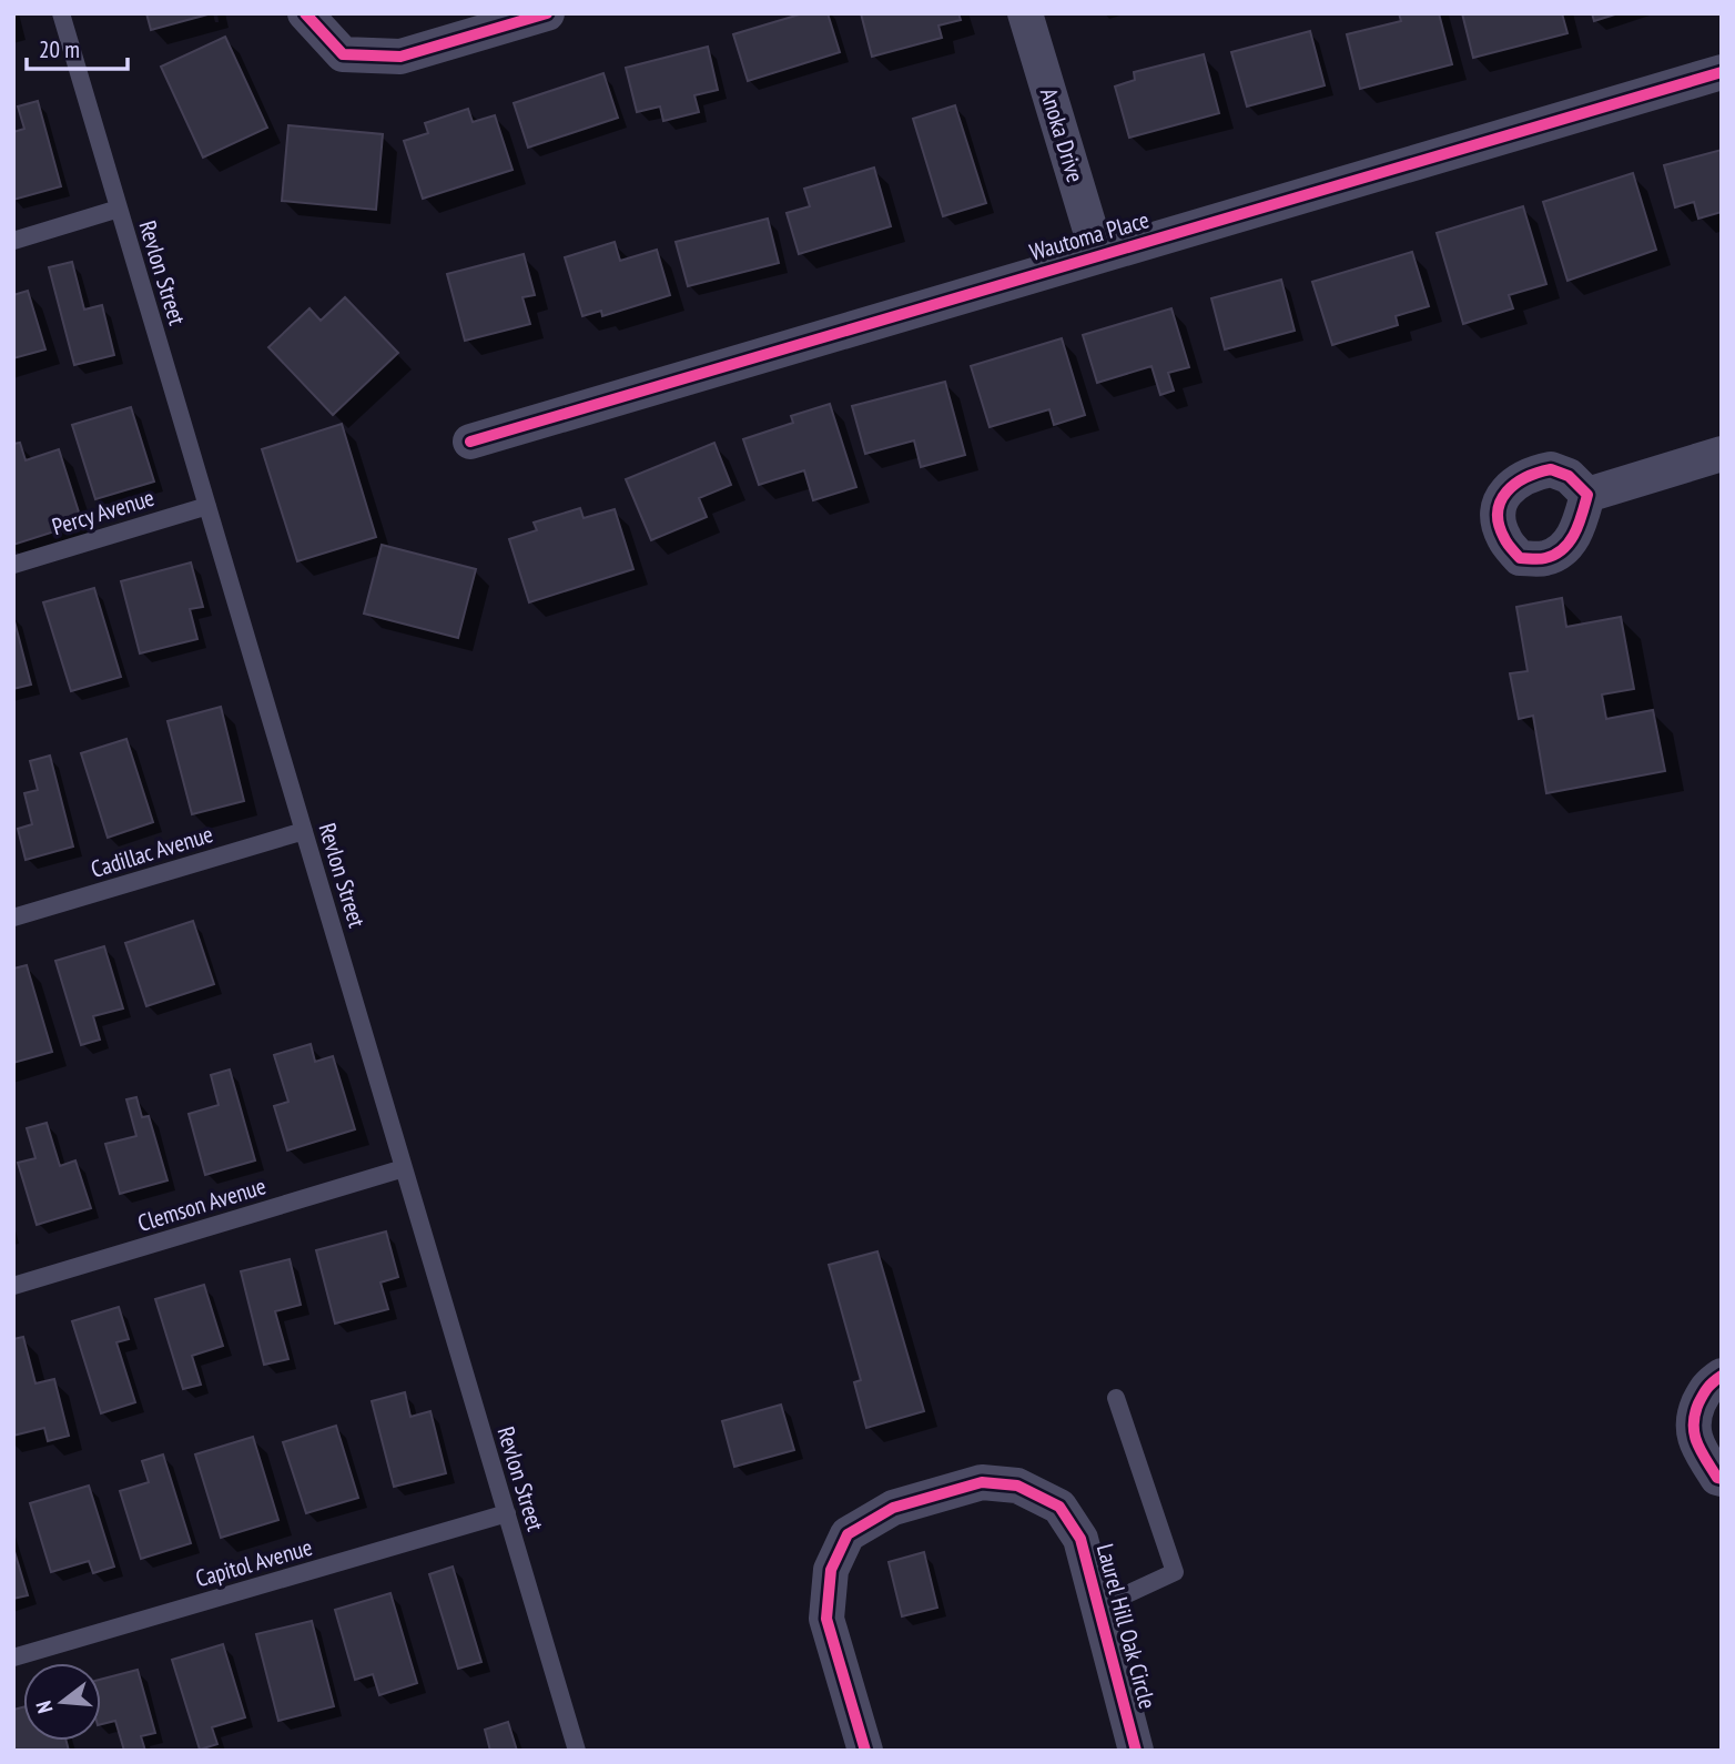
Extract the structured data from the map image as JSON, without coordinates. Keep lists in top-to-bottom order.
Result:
{
  "streets": {
    "street": ["Anoka Drive", "Wautoma Place", "Laurel Hill Oak Circle"],
    "lane": [
      "Revlon Street",
      "Percy Avenue",
      "Cadillac Avenue",
      "Clemson Avenue",
      "Capitol Avenue"
    ]
  },
  "crossings": [
    ["Anoka Drive", "Wautoma Place"],
    ["Revlon Street", "Percy Avenue"],
    ["Revlon Street", "Cadillac Avenue"],
    ["Revlon Street", "Clemson Avenue"],
    ["Revlon Street", "Capitol Avenue"]
  ],
  "scale_bar": "20 m",
  "north": "left"
}
